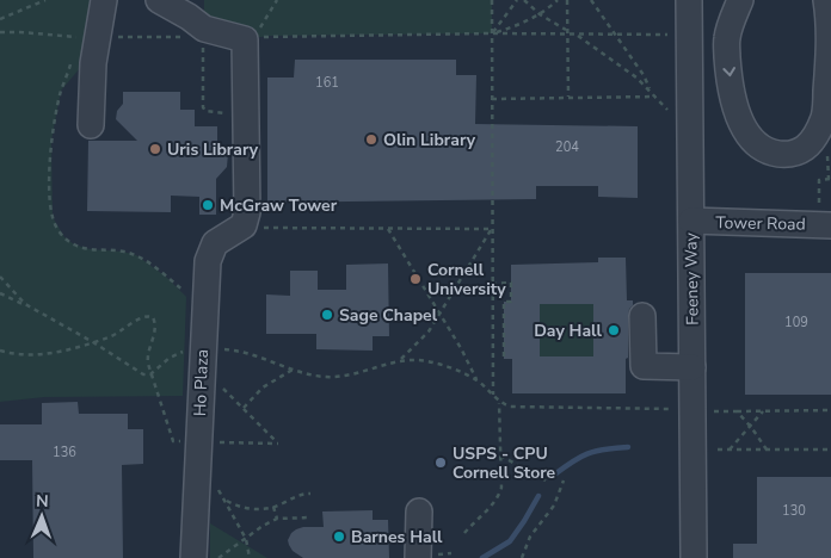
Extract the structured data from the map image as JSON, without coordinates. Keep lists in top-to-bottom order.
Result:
{
  "streets": {
    "street": ["Tower Road", "Feeney Way", "Ho Plaza"]
  },
  "crossings": [
    ["Tower Road", "Feeney Way"]
  ],
  "places": [
    "Olin Library",
    "Uris Library",
    "McGraw Tower",
    "Cornell University",
    "Sage Chapel",
    "Day Hall",
    "USPS - CPU Cornell Store",
    "Barnes Hall"
  ],
  "house_numbers": [
    "161",
    "204",
    "109",
    "136",
    "130"
  ],
  "north": "top"
}
